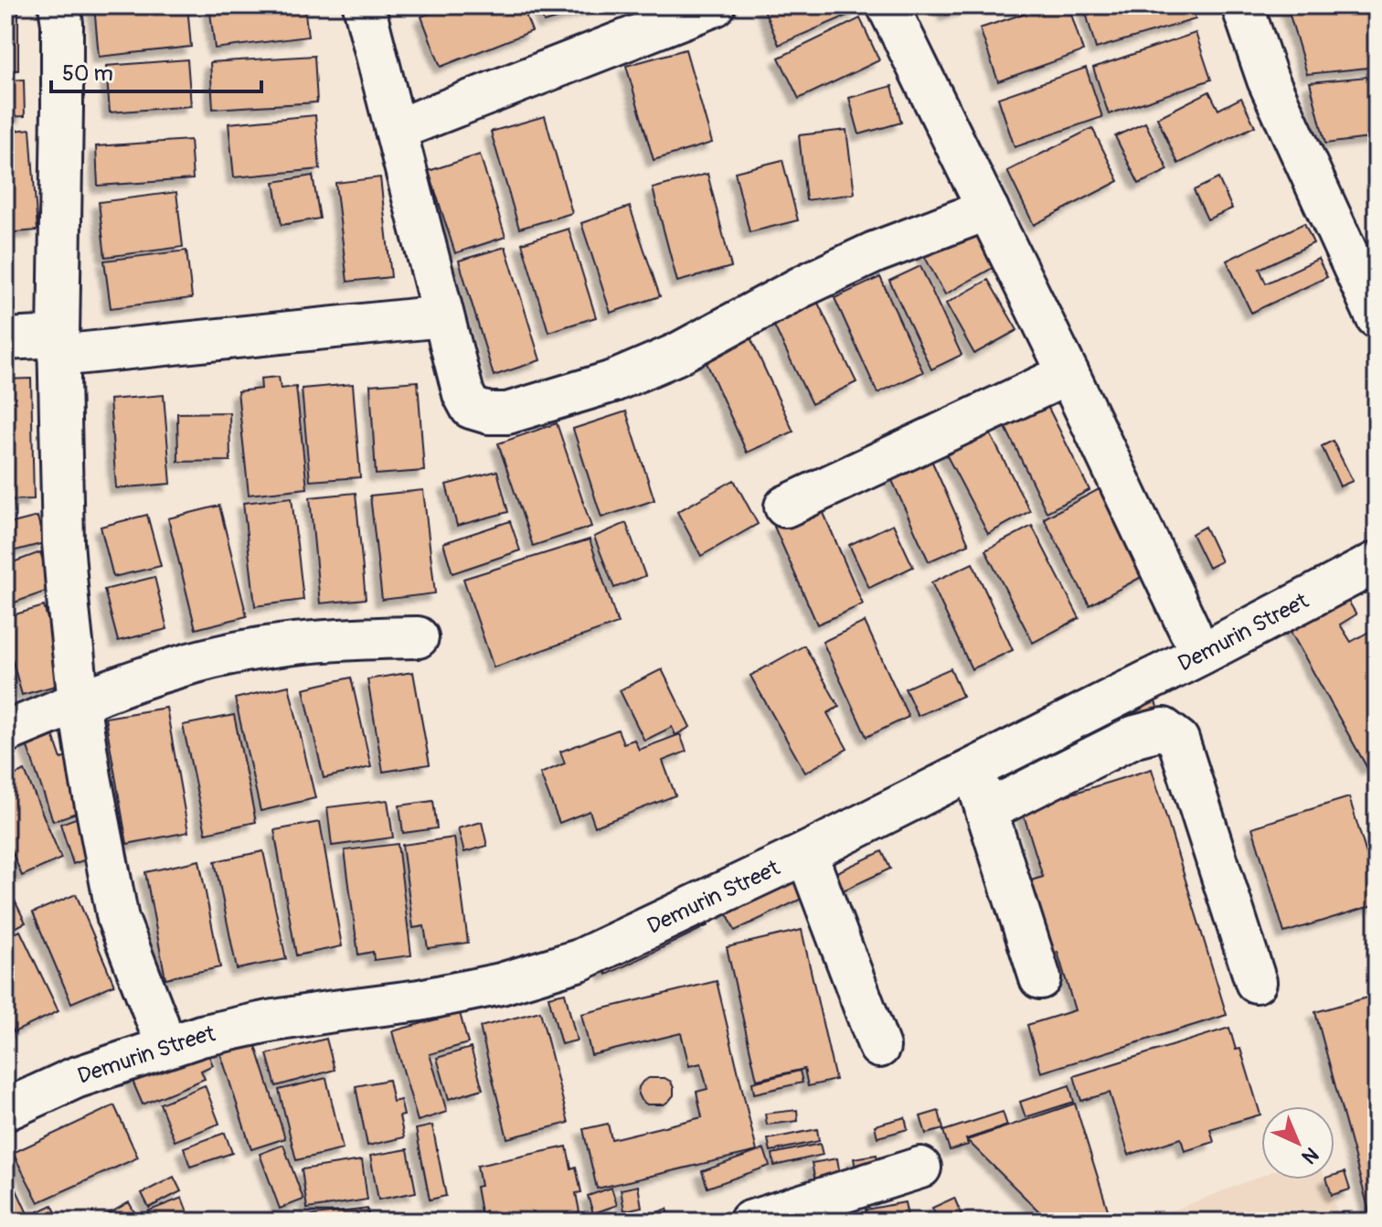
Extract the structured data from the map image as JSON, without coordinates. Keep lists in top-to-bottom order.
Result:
{
  "streets": {
    "street": ["Demurin Street"]
  },
  "scale_bar": "50 m",
  "north": "bottom right"
}
